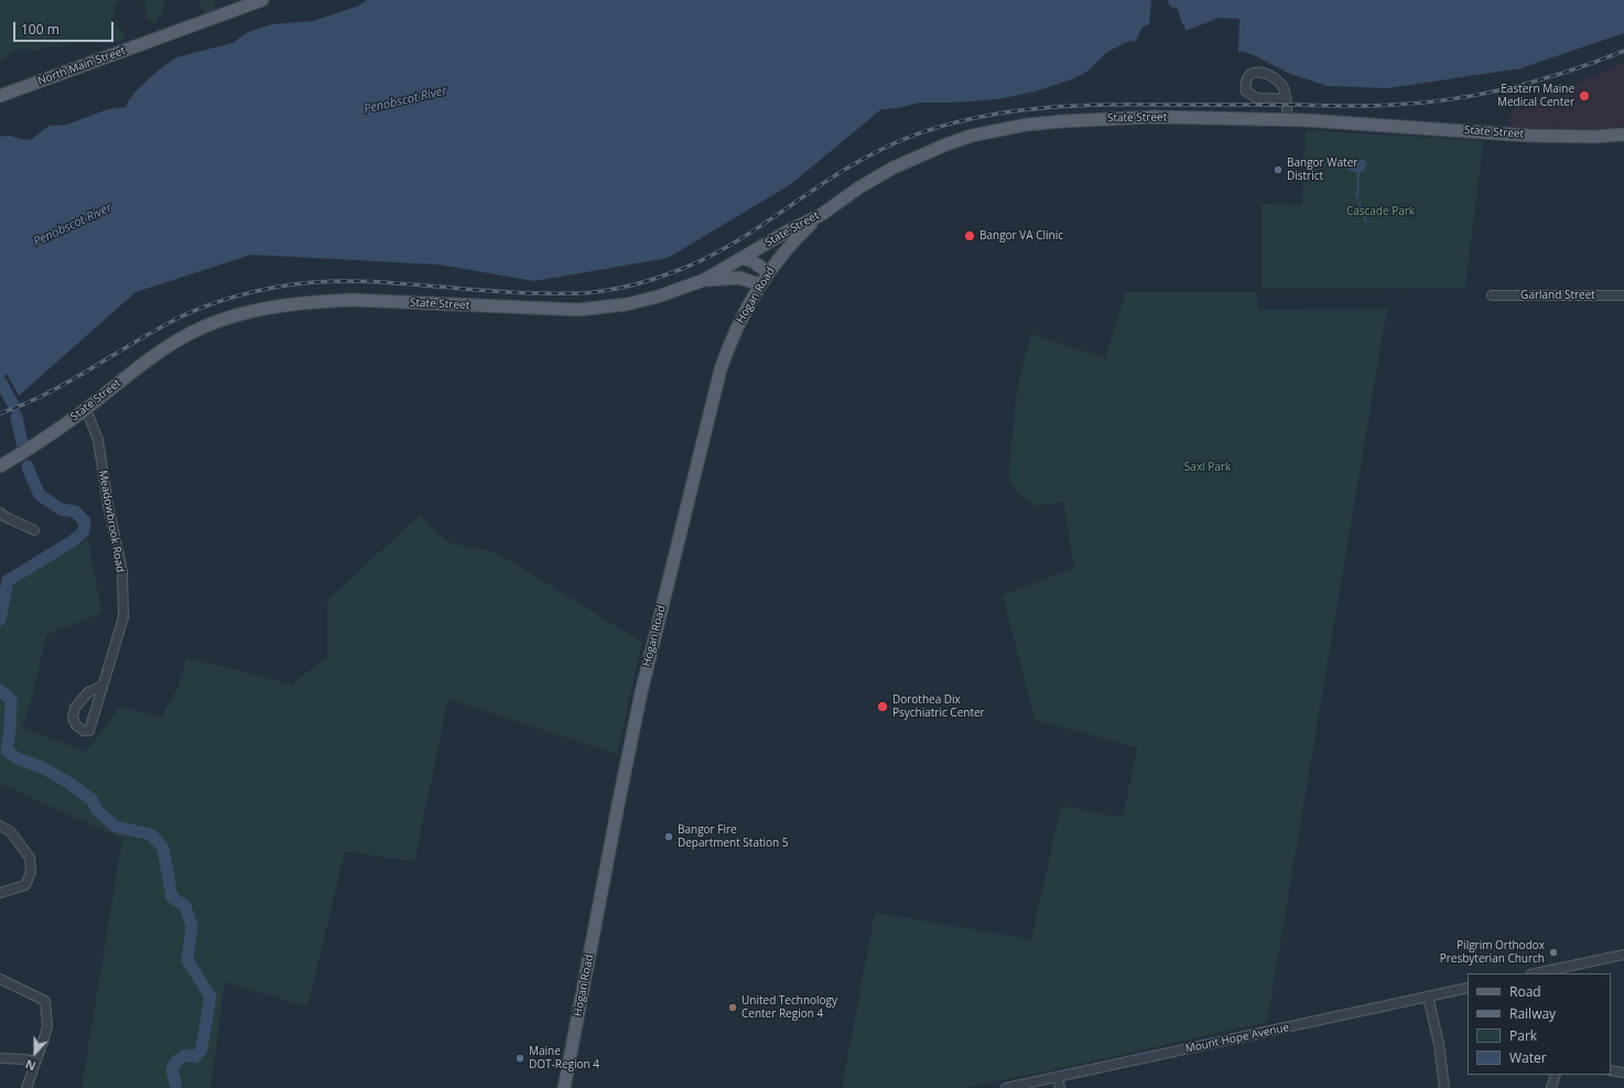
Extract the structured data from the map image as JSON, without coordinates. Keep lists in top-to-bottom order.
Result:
{
  "streets": {
    "main road": ["North Main Street", "State Street", "Hogan Road"],
    "street": ["Garland Street", "Meadowbrook Road", "Mount Hope Avenue"]
  },
  "crossings": [
    ["State Street", "Hogan Road"],
    ["State Street", "Meadowbrook Road"]
  ],
  "water": ["Penobscot River"],
  "parks": ["Cascade Park", "Saxl Park"],
  "places": [
    "Eastern Maine Medical Center",
    "Bangor Water District",
    "Bangor VA Clinic",
    "Dorothea Dix Psychiatric Center",
    "Bangor Fire Department Station 5",
    "Pilgrim Orthodox Presbyterian Church",
    "United Technology Center Region 4",
    "Maine DOT-Region 4"
  ],
  "legend": [
    "Road",
    "Railway",
    "Park",
    "Water"
  ],
  "scale_bar": "100 m",
  "north": "bottom"
}
